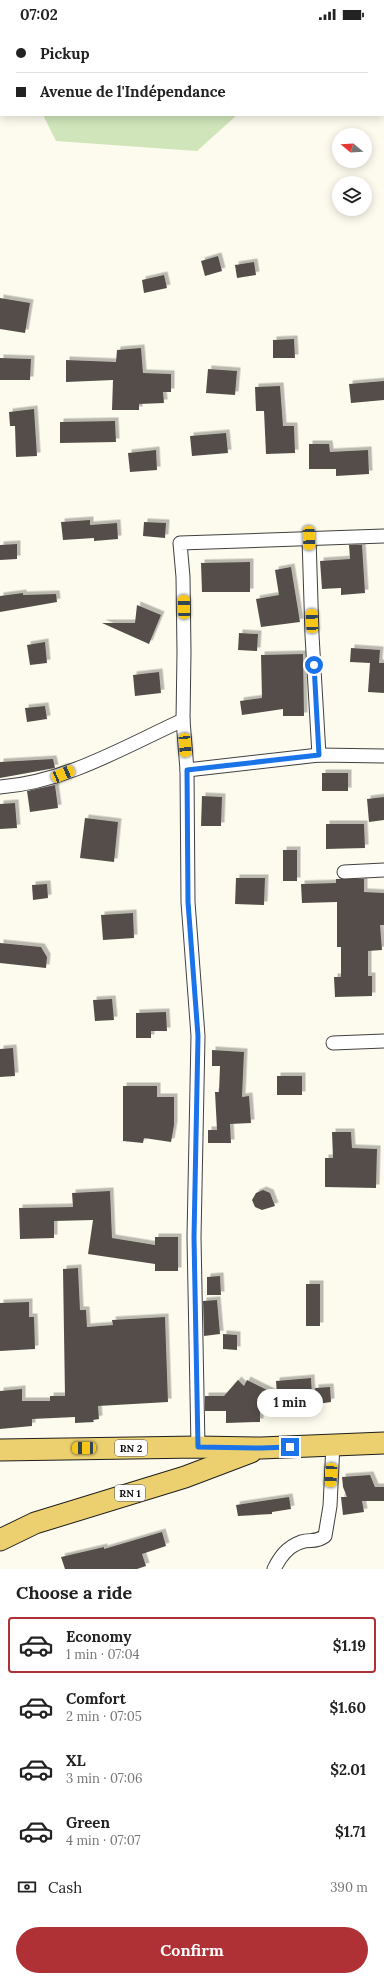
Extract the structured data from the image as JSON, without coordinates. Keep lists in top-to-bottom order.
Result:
{
  "streets": {
    "main road": ["RN 2", "RN 1"]
  },
  "crossings": [
    ["RN 2", "RN 1"]
  ],
  "north": "left",
  "page": {
    "status": "07:02",
    "banner": ["Pickup", "Avenue de l'Indépendance"],
    "bubble": "1 min",
    "heading": "Choose a ride",
    "list": [
      {
        "name": "Economy",
        "note": "1 min · 07:04",
        "value": "$1.19"
      },
      {
        "name": "Comfort",
        "note": "2 min · 07:05",
        "value": "$1.60"
      },
      {
        "name": "XL",
        "note": "3 min · 07:06",
        "value": "$2.01"
      },
      {
        "name": "Green",
        "note": "4 min · 07:07",
        "value": "$1.71"
      }
    ],
    "pay": ["Cash", "390 m"],
    "buttons": "Confirm"
  }
}
